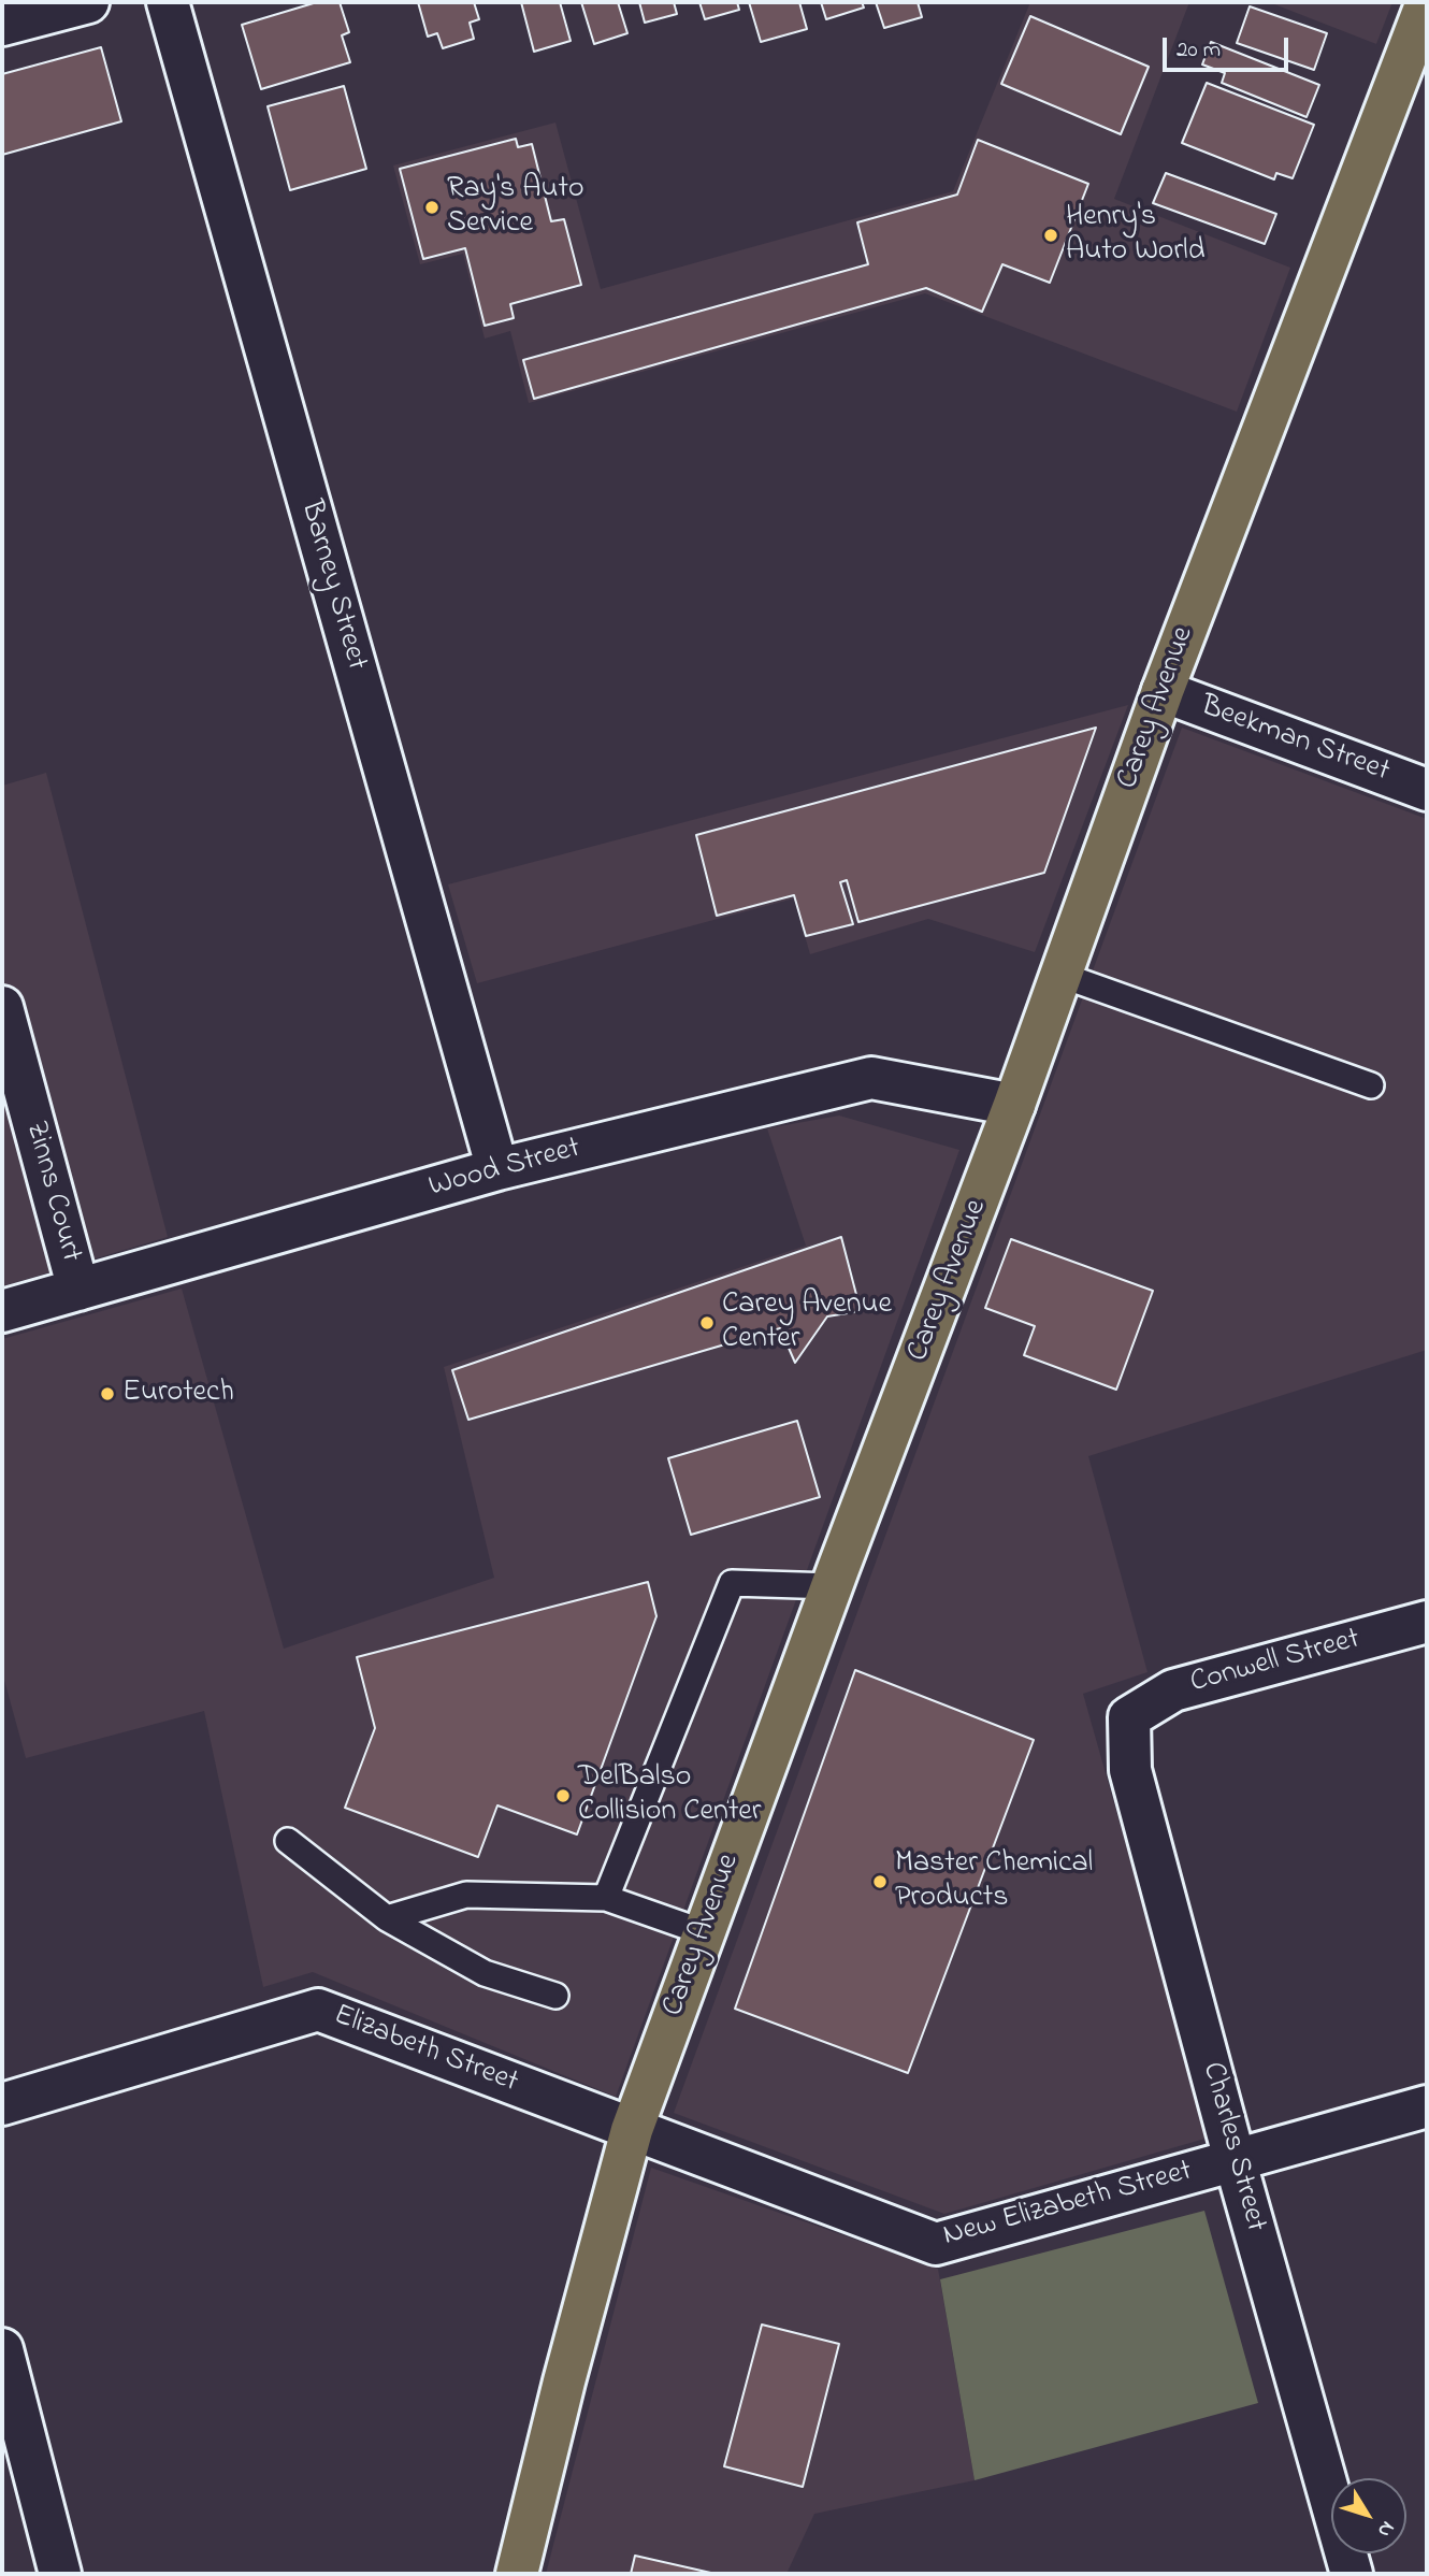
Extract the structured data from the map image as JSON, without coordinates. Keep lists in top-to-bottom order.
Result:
{
  "streets": {
    "main road": ["Carey Avenue"],
    "street": [
      "Barney Street",
      "Beekman Street",
      "Wood Street",
      "Zinns Court",
      "Conwell Street",
      "Elizabeth Street",
      "Charles Street",
      "New Elizabeth Street"
    ]
  },
  "crossings": [
    ["Barney Street", "Wood Street"],
    ["Carey Avenue", "Beekman Street"],
    ["Carey Avenue", "Wood Street"],
    ["Carey Avenue", "Elizabeth Street"],
    ["Carey Avenue", "New Elizabeth Street"],
    ["Wood Street", "Zinns Court"],
    ["Conwell Street", "Charles Street"],
    ["Elizabeth Street", "New Elizabeth Street"],
    ["Charles Street", "New Elizabeth Street"]
  ],
  "places": [
    "Ray's Auto Service",
    "Henry's Auto World",
    "Carey Avenue Center",
    "Eurotech",
    "DelBalso Collision Center",
    "Master Chemical Products"
  ],
  "scale_bar": "20 m",
  "north": "bottom right"
}
